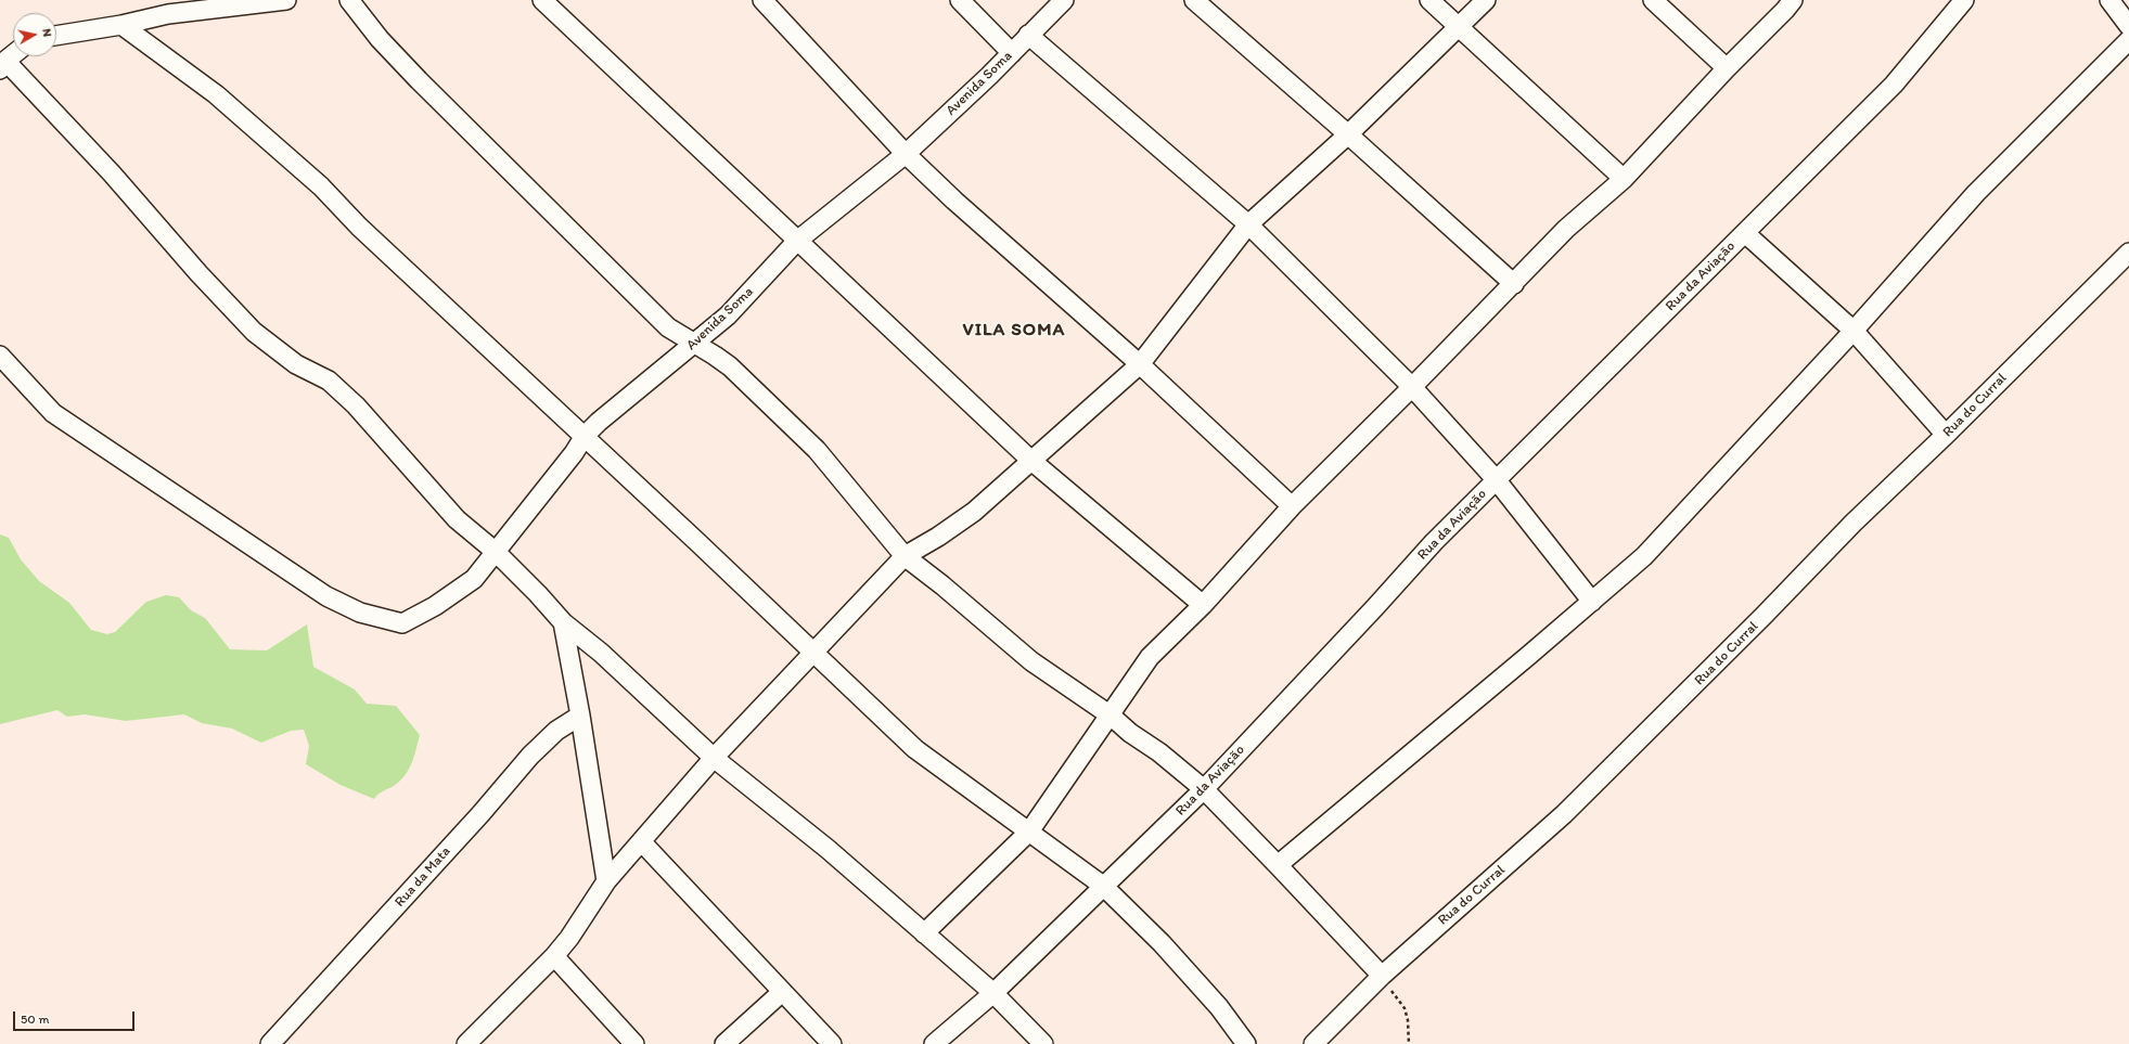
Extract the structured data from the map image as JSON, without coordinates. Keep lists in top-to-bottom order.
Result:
{
  "streets": {
    "street": [
      "Avenida Soma",
      "Rua da Aviação",
      "Rua do Curral",
      "Rua da Mata"
    ]
  },
  "districts": ["VILA SOMA"],
  "scale_bar": "50 m",
  "north": "right"
}
